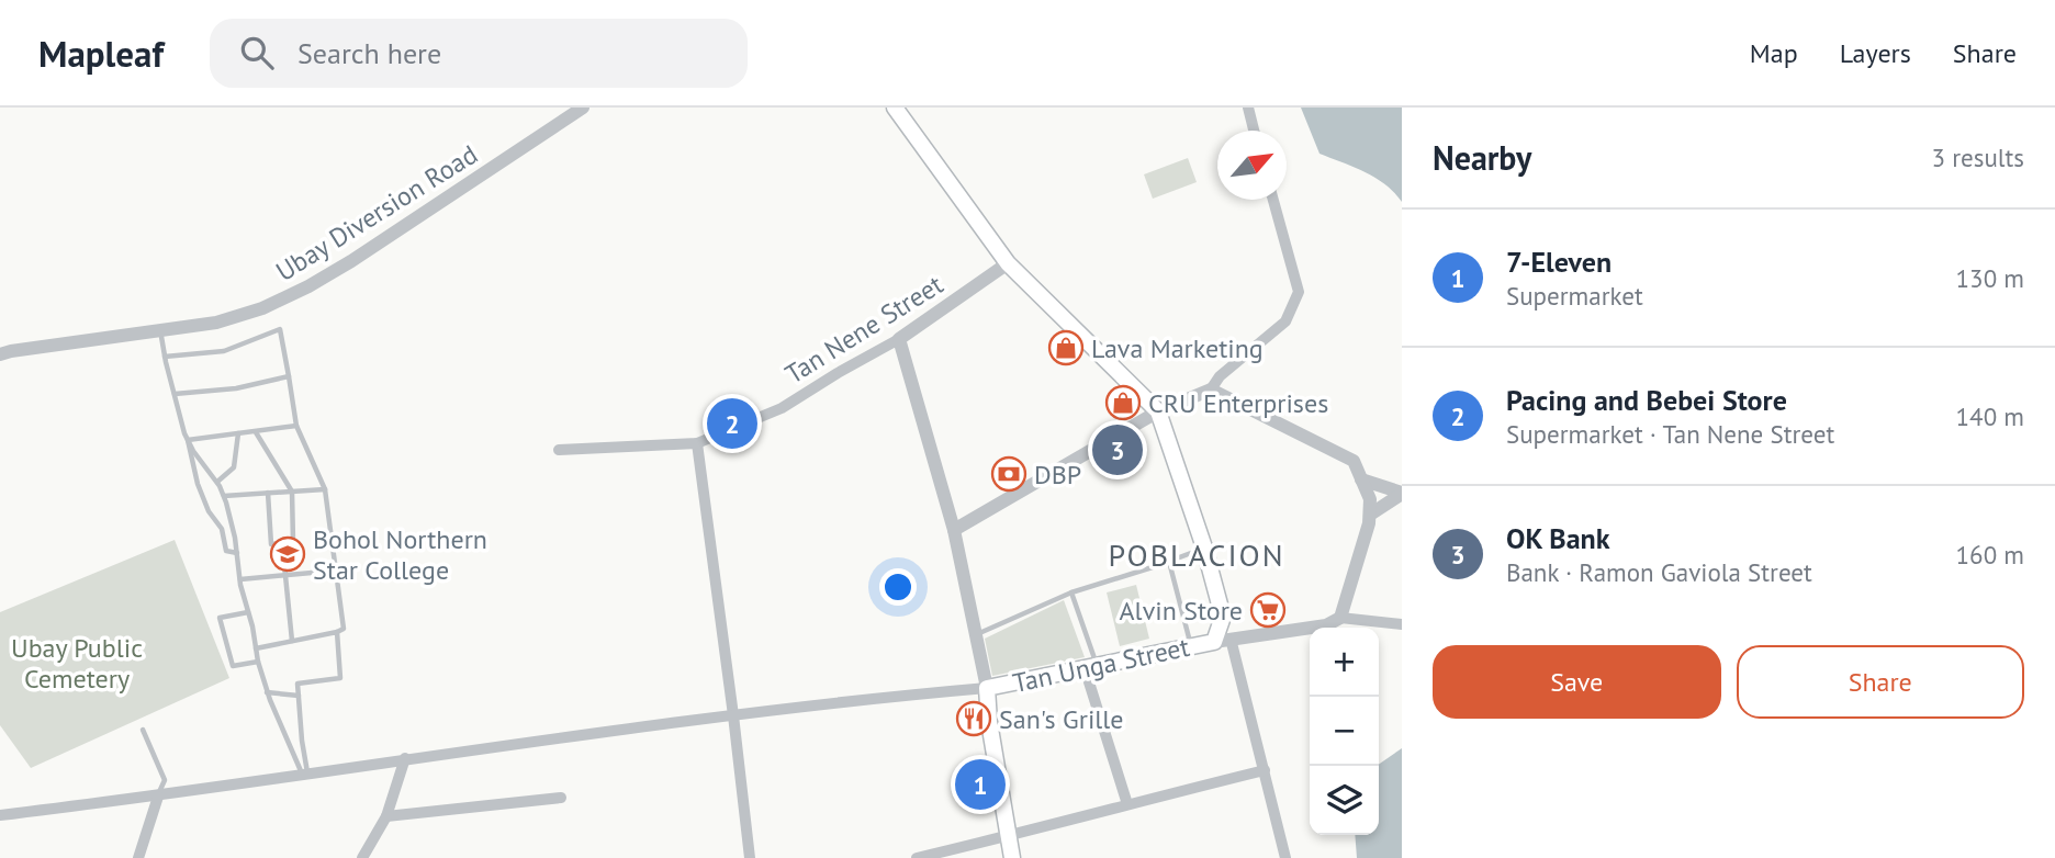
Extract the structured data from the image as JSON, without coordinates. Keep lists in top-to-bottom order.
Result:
{
  "streets": {
    "main road": ["Tan Unga Street"],
    "street": ["Ubay Diversion Road", "Tan Nene Street"]
  },
  "districts": ["POBLACION"],
  "parks": ["Ubay Public Cemetery"],
  "places": {
    "shop": ["Lava Marketing", "CRU Enterprises"],
    "bank": ["DBP"],
    "school or university": ["Bohol Northern Star College"],
    "supermarket": ["Alvin Store"],
    "restaurant": ["San's Grille"]
  },
  "north": "top right",
  "page": {
    "header": "Mapleaf",
    "search": "Search here",
    "nav": ["Map", "Layers", "Share"],
    "heading": ["Nearby", "3 results"],
    "list": [
      {
        "mark": "1",
        "name": "7-Eleven",
        "note": "Supermarket",
        "value": "130 m"
      },
      {
        "mark": "2",
        "name": "Pacing and Bebei Store",
        "note": "Supermarket · Tan Nene Street",
        "value": "140 m"
      },
      {
        "mark": "3",
        "name": "OK Bank",
        "note": "Bank · Ramon Gaviola Street",
        "value": "160 m"
      }
    ],
    "pins": ["2", "3", "1"],
    "buttons": ["Save", "Share"],
    "map_buttons": ["+", "−"]
  }
}
